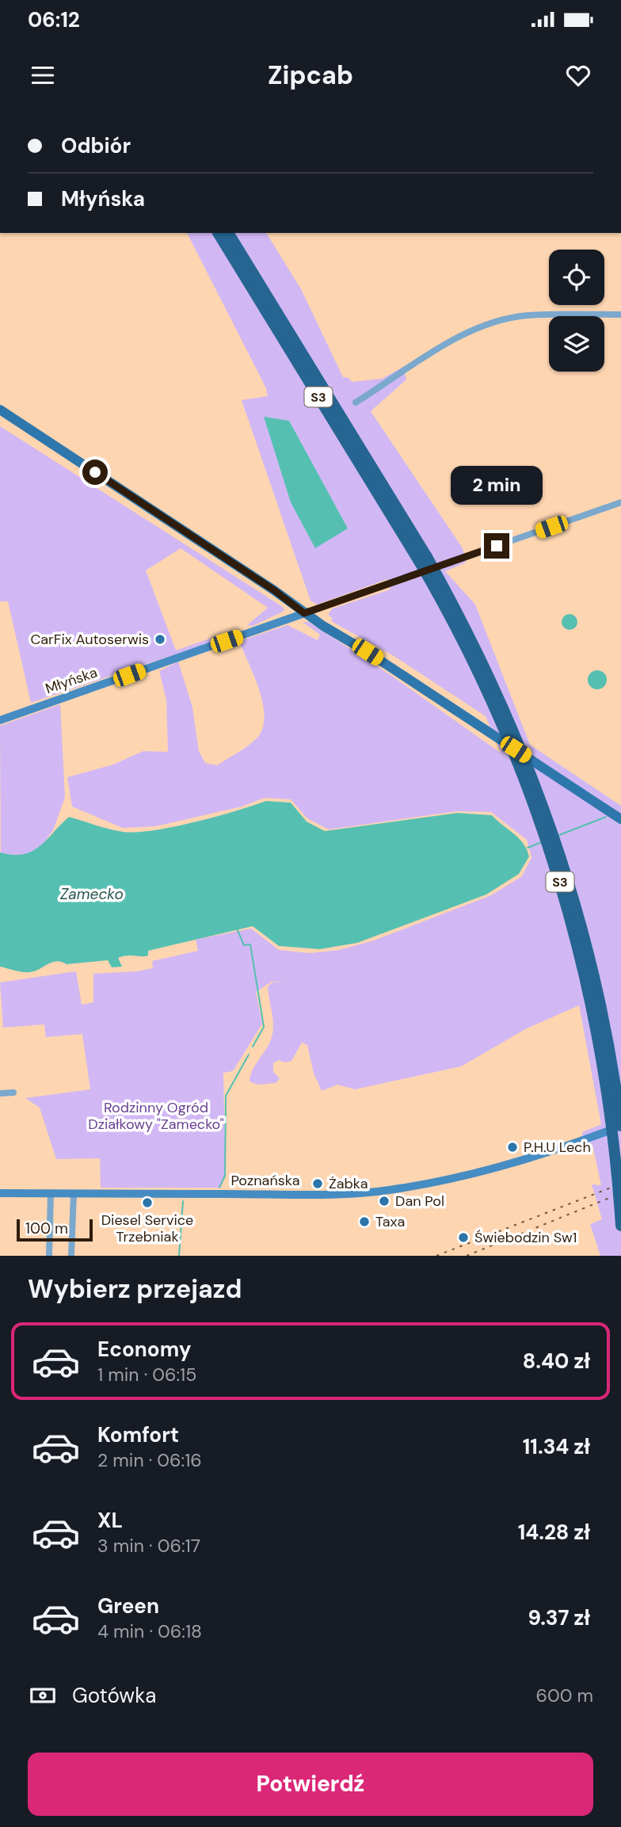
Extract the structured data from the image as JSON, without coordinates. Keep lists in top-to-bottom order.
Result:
{
  "streets": {
    "highway": ["S3"],
    "street": ["Młyńska", "Poznańska"]
  },
  "crossings": [
    ["S3", "Poznańska"]
  ],
  "water": ["Zamecko"],
  "parks": ["Rodzinny Ogród Działkowy \"Zamecko\""],
  "places": [
    "CarFix Autoserwis",
    "P.H.U Lech",
    "Żabka",
    "Dan Pol",
    "Diesel Service Trzebniak",
    "Taxa",
    "Świebodzin Sw1"
  ],
  "scale_bar": "100 m",
  "page": {
    "status": "06:12",
    "header": "Zipcab",
    "banner": ["Odbiór", "Młyńska"],
    "bubble": "2 min",
    "scale": "100 m",
    "heading": "Wybierz przejazd",
    "list": [
      {
        "name": "Economy",
        "note": "1 min · 06:15",
        "value": "8.40 zł"
      },
      {
        "name": "Komfort",
        "note": "2 min · 06:16",
        "value": "11.34 zł"
      },
      {
        "name": "XL",
        "note": "3 min · 06:17",
        "value": "14.28 zł"
      },
      {
        "name": "Green",
        "note": "4 min · 06:18",
        "value": "9.37 zł"
      }
    ],
    "pay": ["Gotówka", "600 m"],
    "buttons": "Potwierdź"
  }
}
